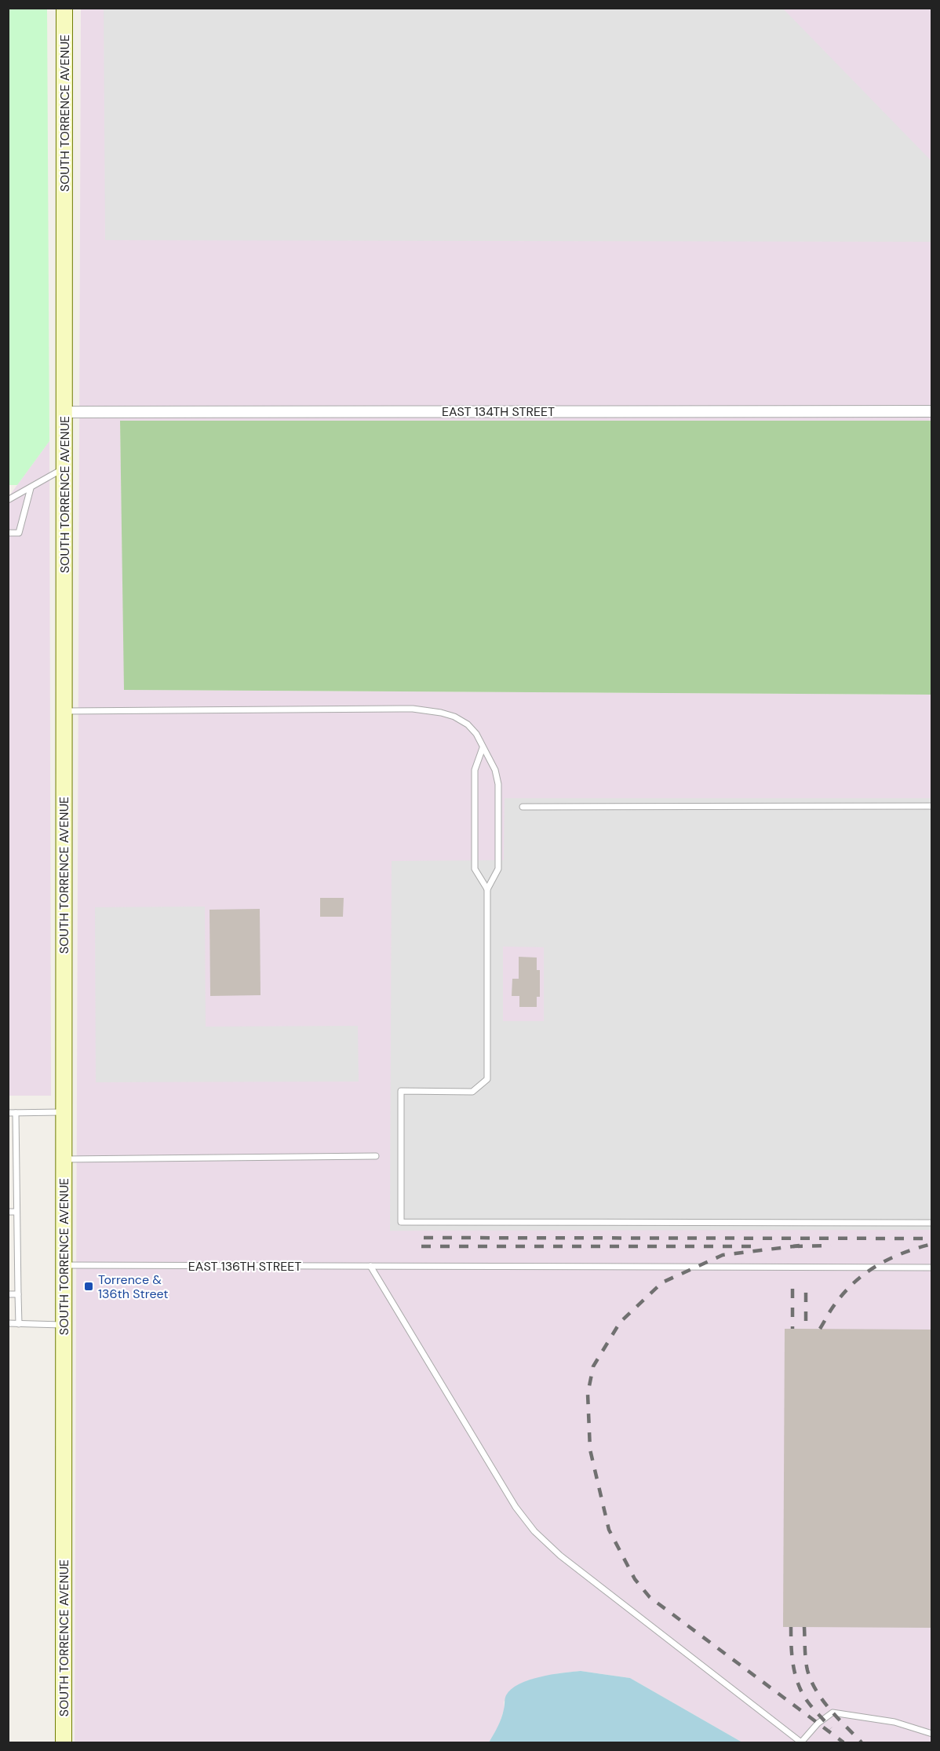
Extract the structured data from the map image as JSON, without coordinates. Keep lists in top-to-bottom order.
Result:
{
  "streets": {
    "main road": ["SOUTH TORRENCE AVENUE"],
    "street": ["EAST 134TH STREET"],
    "lane": ["EAST 136TH STREET"]
  },
  "crossings": [
    ["SOUTH TORRENCE AVENUE", "EAST 134TH STREET"],
    ["SOUTH TORRENCE AVENUE", "EAST 136TH STREET"]
  ],
  "places": {
    "transit": ["Torrence & 136th Street"]
  }
}
